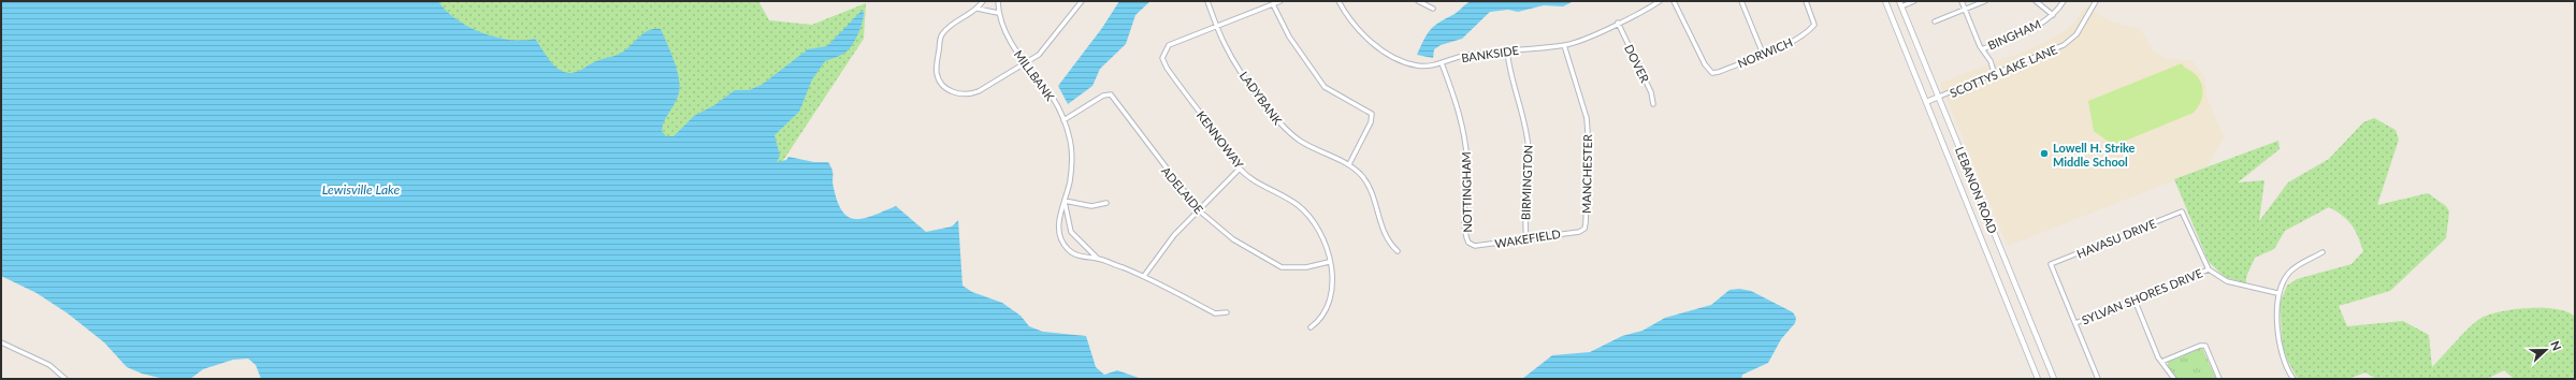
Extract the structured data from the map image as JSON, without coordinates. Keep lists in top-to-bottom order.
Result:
{
  "streets": {
    "main road": ["LEBANON ROAD"],
    "street": [
      "BINGHAM",
      "NORWICH",
      "BANKSIDE",
      "DOVER",
      "SCOTTYS LAKE LANE",
      "MILLBANK",
      "LADYBANK",
      "KENNOWAY",
      "MANCHESTER",
      "BIRMINGTON",
      "ADELAIDE",
      "NOTTINGHAM",
      "WAKEFIELD",
      "HAVASU DRIVE",
      "SYLVAN SHORES DRIVE"
    ]
  },
  "crossings": [
    ["BANKSIDE", "DOVER"],
    ["BANKSIDE", "MANCHESTER"],
    ["BANKSIDE", "BIRMINGTON"],
    ["BANKSIDE", "NOTTINGHAM"],
    ["SCOTTYS LAKE LANE", "LEBANON ROAD"],
    ["MILLBANK", "ADELAIDE"],
    ["LADYBANK", "KENNOWAY"],
    ["KENNOWAY", "ADELAIDE"],
    ["MANCHESTER", "WAKEFIELD"],
    ["BIRMINGTON", "WAKEFIELD"],
    ["NOTTINGHAM", "WAKEFIELD"],
    ["HAVASU DRIVE", "SYLVAN SHORES DRIVE"]
  ],
  "water": ["Lewisville Lake"],
  "places": ["Lowell H. Strike Middle School"],
  "north": "right"
}
